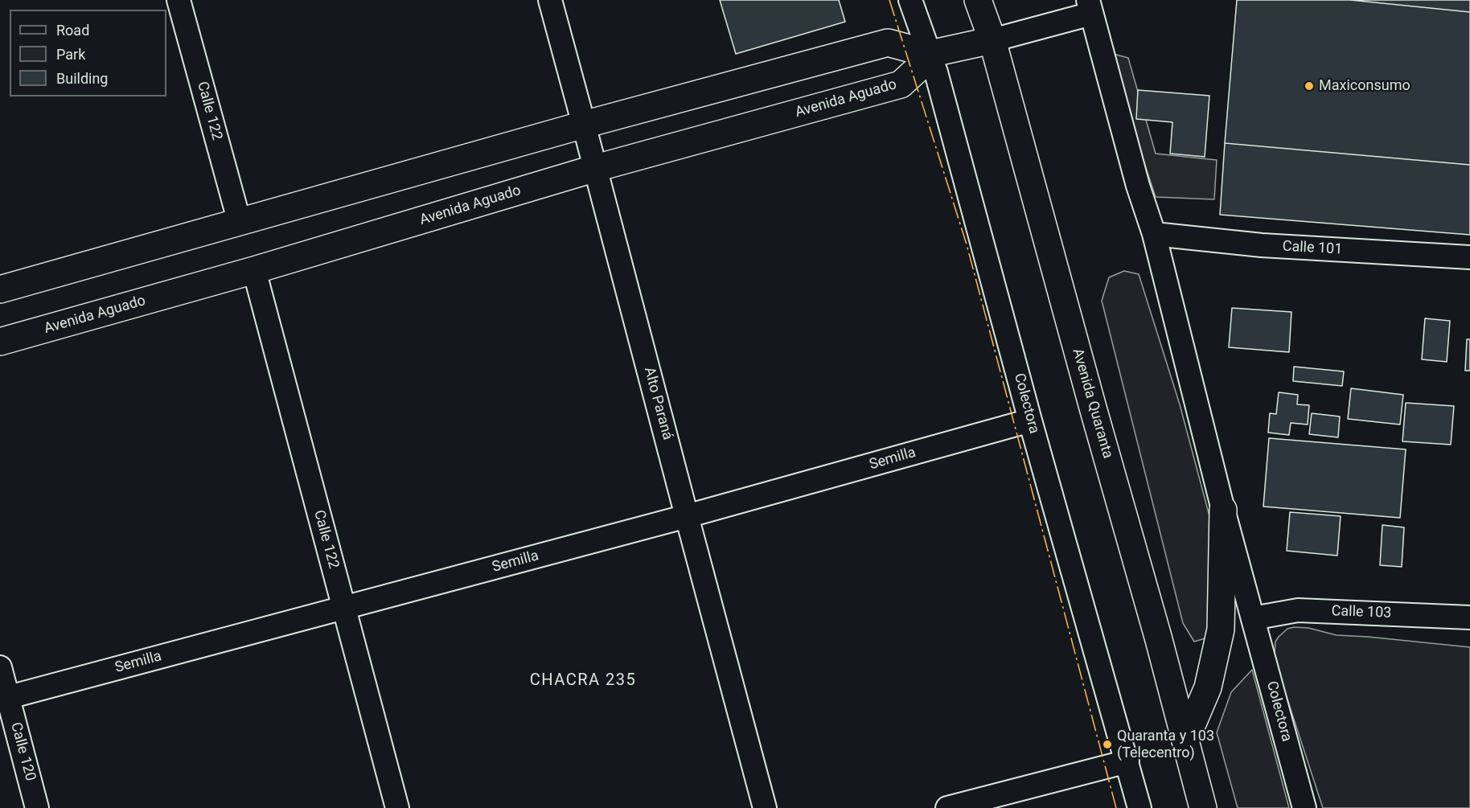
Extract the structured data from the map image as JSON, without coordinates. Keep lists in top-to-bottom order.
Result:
{
  "streets": {
    "main road": ["Avenida Aguado", "Avenida Quaranta"],
    "street": [
      "Calle 122",
      "Calle 101",
      "Alto Paraná",
      "Colectora",
      "Semilla",
      "Calle 103",
      "Calle 120"
    ]
  },
  "crossings": [
    ["Avenida Aguado", "Calle 122"],
    ["Avenida Aguado", "Alto Paraná"],
    ["Avenida Aguado", "Colectora"],
    ["Calle 122", "Semilla"],
    ["Calle 101", "Colectora"],
    ["Alto Paraná", "Semilla"],
    ["Colectora", "Semilla"],
    ["Colectora", "Calle 103"],
    ["Semilla", "Calle 120"]
  ],
  "districts": ["CHACRA 235"],
  "places": ["Maxiconsumo", "Quaranta y 103 (Telecentro)"],
  "legend": ["Road", "Park", "Building"]
}
